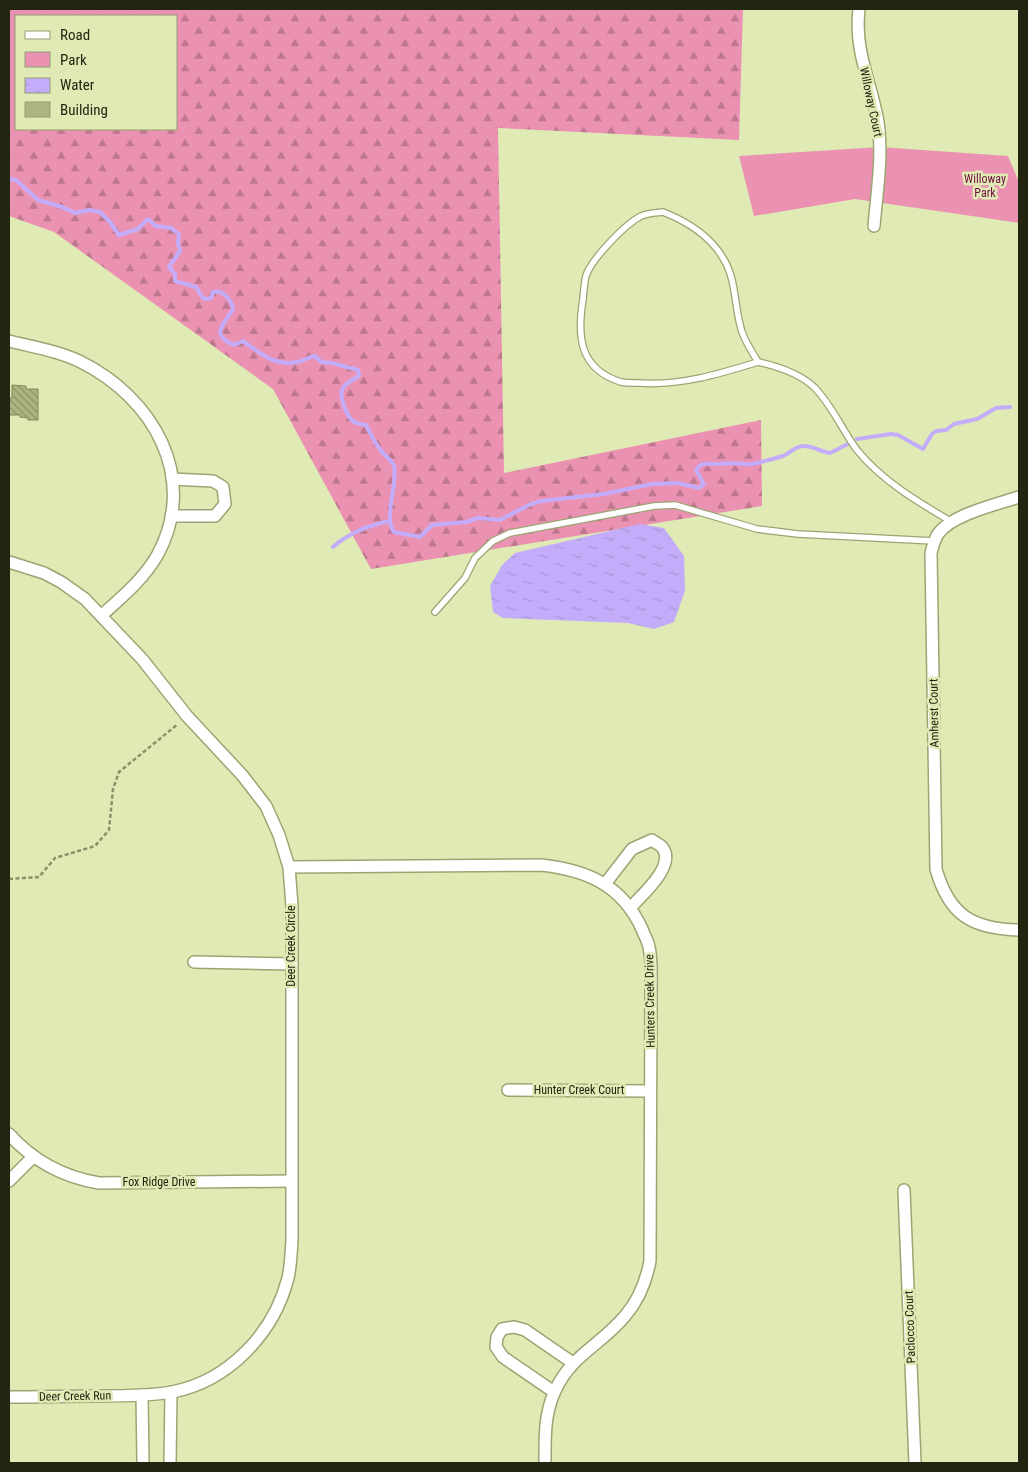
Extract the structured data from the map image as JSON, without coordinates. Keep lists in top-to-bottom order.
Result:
{
  "streets": {
    "street": [
      "Willoway Court",
      "Amherst Court",
      "Deer Creek Circle",
      "Hunters Creek Drive",
      "Hunter Creek Court",
      "Fox Ridge Drive",
      "Paclocco Court",
      "Deer Creek Run"
    ]
  },
  "crossings": [
    ["Deer Creek Circle", "Hunters Creek Drive"],
    ["Deer Creek Circle", "Fox Ridge Drive"],
    ["Deer Creek Circle", "Deer Creek Run"],
    ["Hunters Creek Drive", "Hunter Creek Court"]
  ],
  "parks": ["Willoway Park"],
  "legend": [
    "Road",
    "Park",
    "Water",
    "Building"
  ]
}
